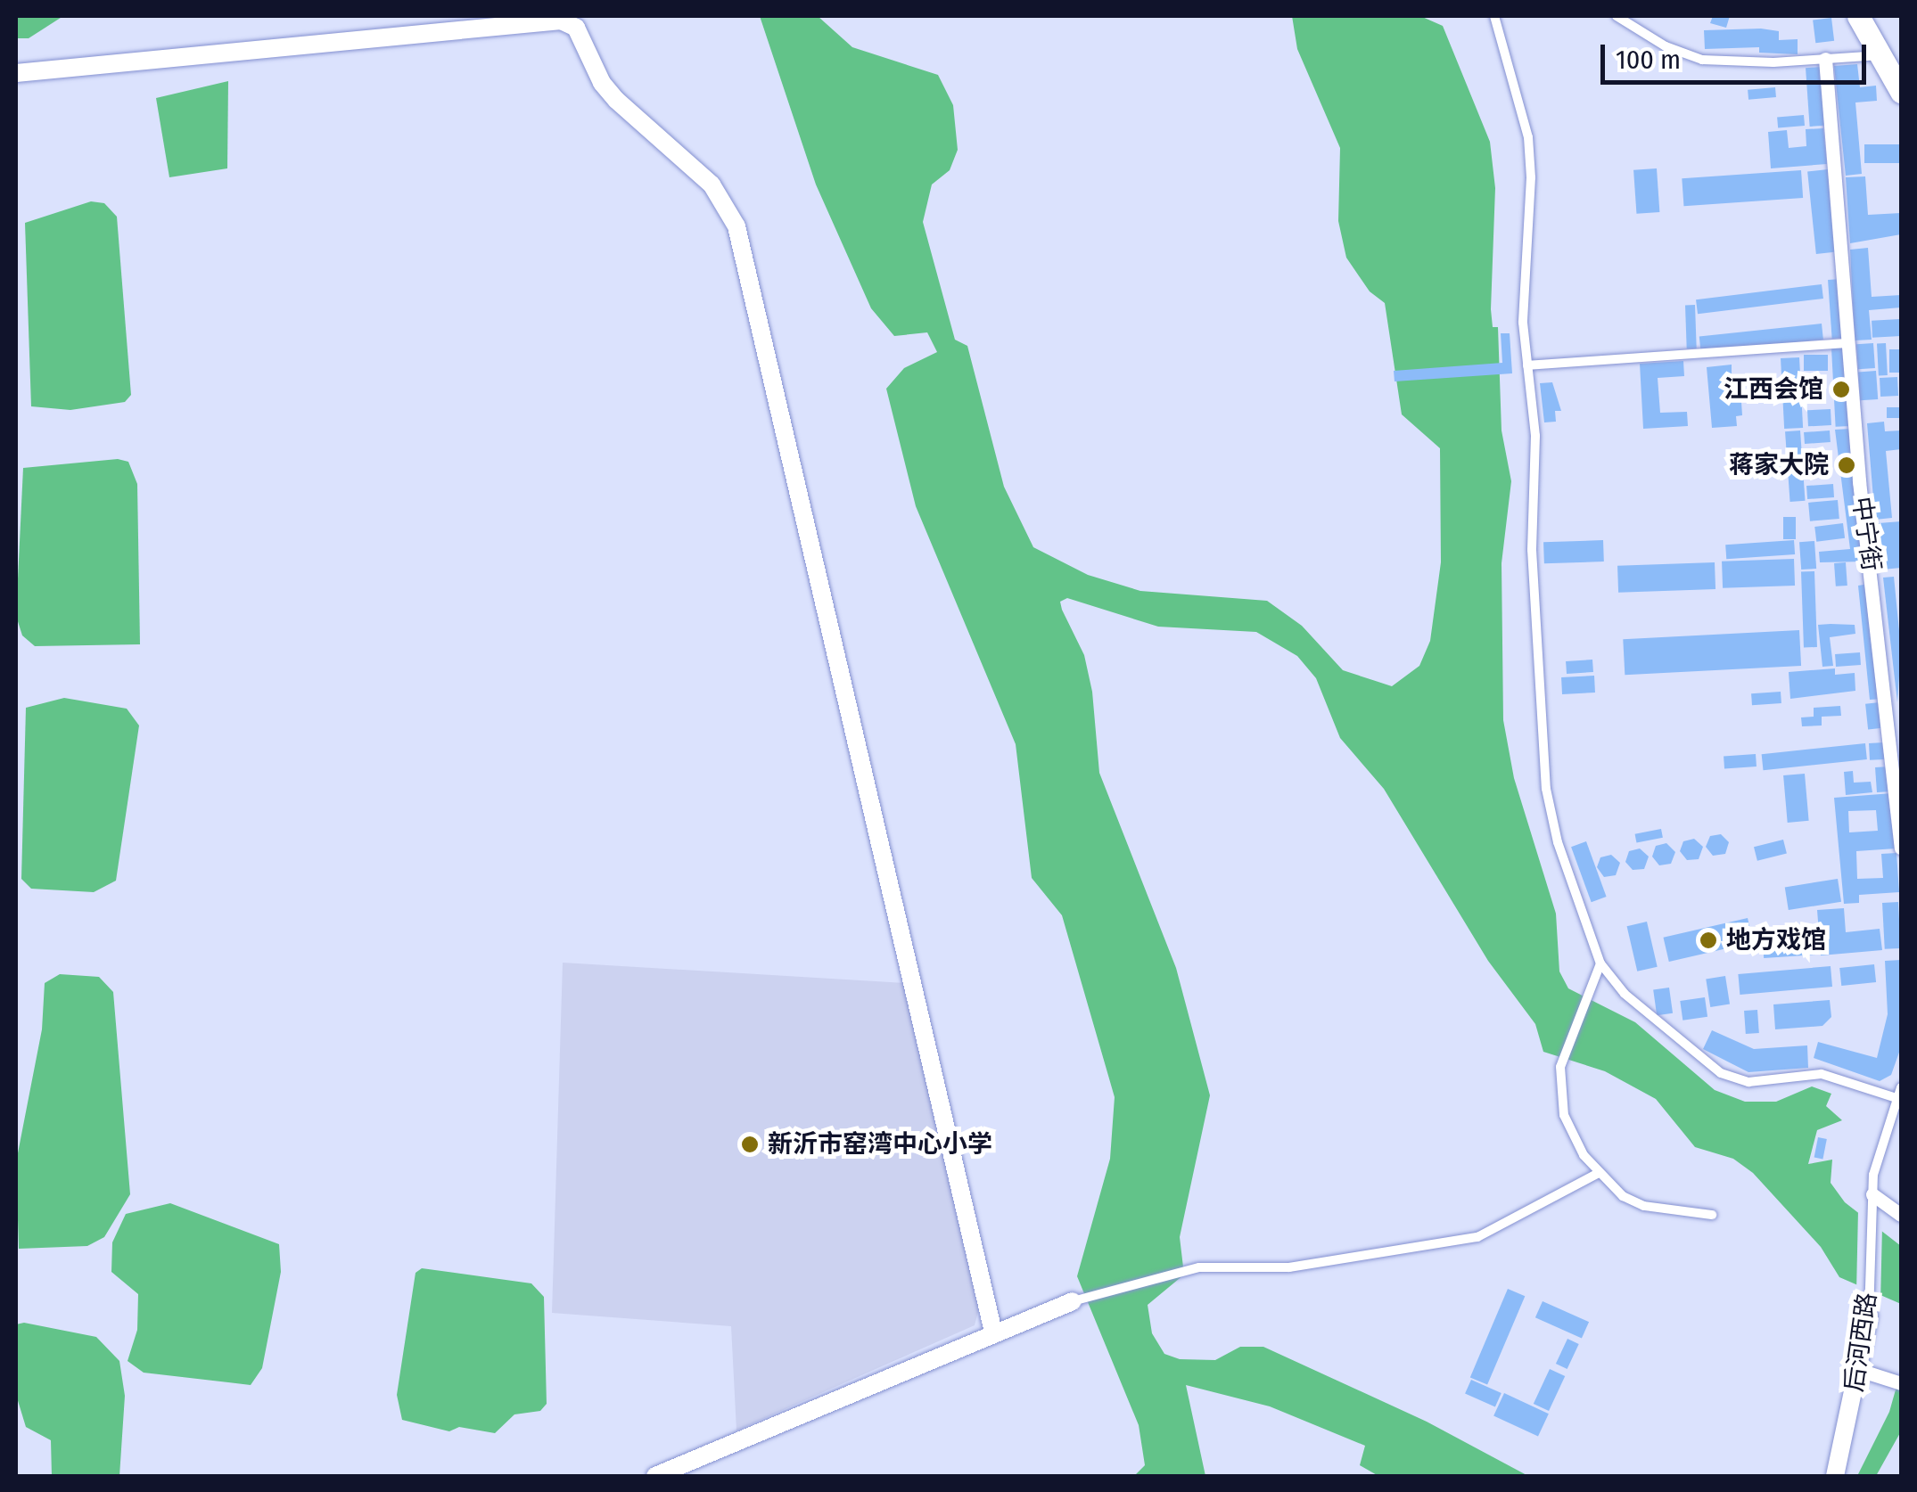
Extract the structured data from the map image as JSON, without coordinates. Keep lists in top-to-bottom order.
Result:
{
  "streets": {
    "street": ["中宁街", "后河西路"]
  },
  "places": [
    "江西会馆",
    "蒋家大院",
    "地方戏馆",
    "新沂市窑湾中心小学"
  ],
  "scale_bar": "100 m"
}
